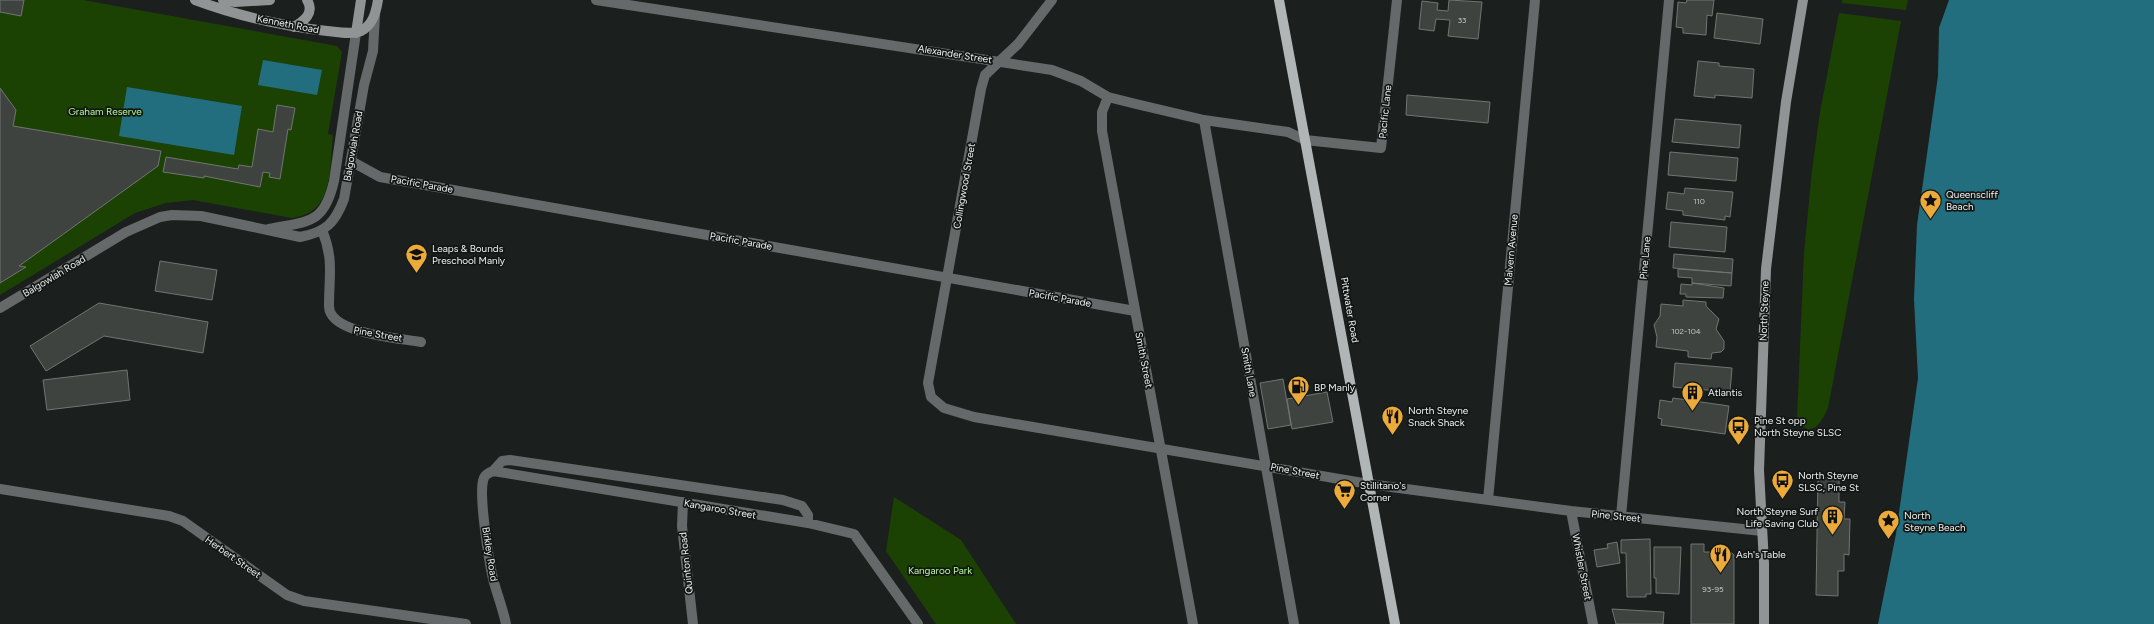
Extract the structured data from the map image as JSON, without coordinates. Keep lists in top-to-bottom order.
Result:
{
  "streets": {
    "main road": [
      "Kenneth Road",
      "Balgowlah Road",
      "Pittwater Road",
      "North Steyne"
    ],
    "street": [
      "Alexander Street",
      "Pacific Lane",
      "Pacific Parade",
      "Collingwood Street",
      "Malvern Avenue",
      "Pine Lane",
      "Pine Street",
      "Smith Street",
      "Smith Lane",
      "Kangaroo Street",
      "Birkley Road",
      "Herbert Street",
      "Quinton Road",
      "Whistler Street"
    ]
  },
  "crossings": [
    ["Kenneth Road", "Balgowlah Road"],
    ["Alexander Street", "Pacific Lane"],
    ["Alexander Street", "Collingwood Street"],
    ["Alexander Street", "Pittwater Road"],
    ["Alexander Street", "Smith Street"],
    ["Alexander Street", "Smith Lane"],
    ["Pacific Lane", "Pittwater Road"],
    ["Balgowlah Road", "Pacific Parade"],
    ["Balgowlah Road", "Pine Street"],
    ["Pacific Parade", "Collingwood Street"],
    ["Pacific Parade", "Smith Street"],
    ["Collingwood Street", "Pine Street"],
    ["Malvern Avenue", "Pine Street"],
    ["Pine Lane", "Pine Street"],
    ["Pittwater Road", "Pine Street"],
    ["North Steyne", "Pine Street"],
    ["Pine Street", "Smith Street"],
    ["Pine Street", "Smith Lane"],
    ["Pine Street", "Whistler Street"],
    ["Kangaroo Street", "Birkley Road"],
    ["Kangaroo Street", "Quinton Road"]
  ],
  "parks": ["Graham Reserve", "Kangaroo Park"],
  "places": {
    "place": ["Queenscliff Beach", "North Steyne Beach"],
    "school or university": ["Leaps & Bounds Preschool Manly"],
    "fuel station": ["BP Manly"],
    "building": ["Atlantis", "North Steyne Surf Life Saving Club"],
    "restaurant": ["North Steyne Snack Shack", "Ash's Table"],
    "bus stop": ["Pine St opp North Steyne SLSC", "North Steyne SLSC, Pine St"],
    "supermarket": ["Stillitano's Corner"]
  },
  "house_numbers": [
    "33",
    "110",
    "102-104",
    "93-95"
  ]
}
